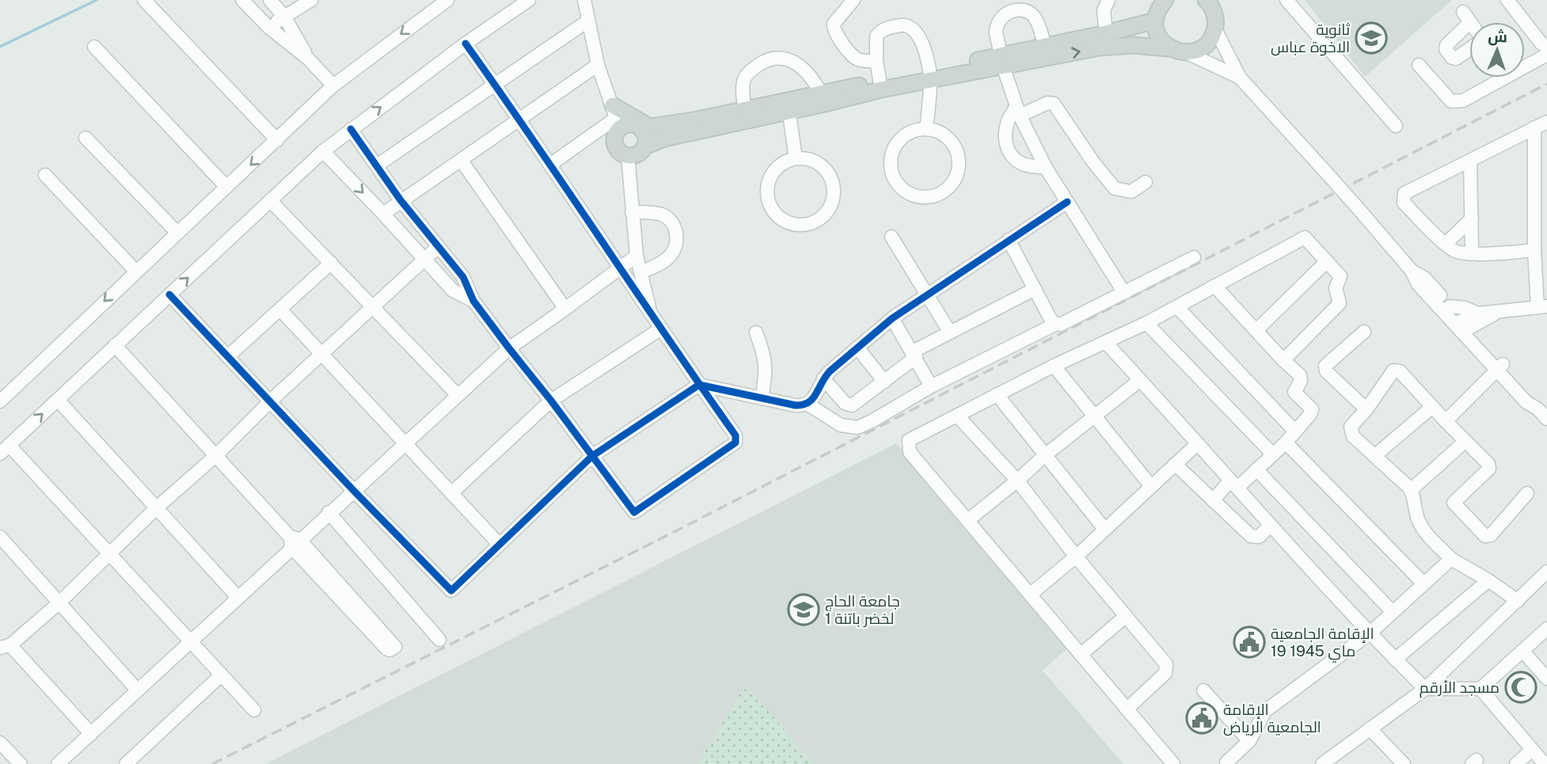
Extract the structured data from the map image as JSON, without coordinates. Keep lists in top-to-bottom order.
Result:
{
  "places": {
    "school or university": ["ثانوية الاخوة عباس", "جامعة الحاج لخضر باتنة 1"],
    "public building": ["الإقامة الجامعية 19 ماي 1945", "الإقامة الجامعية الرياض"],
    "mosque": ["مسجد الأرقم"]
  },
  "north": "top"
}
